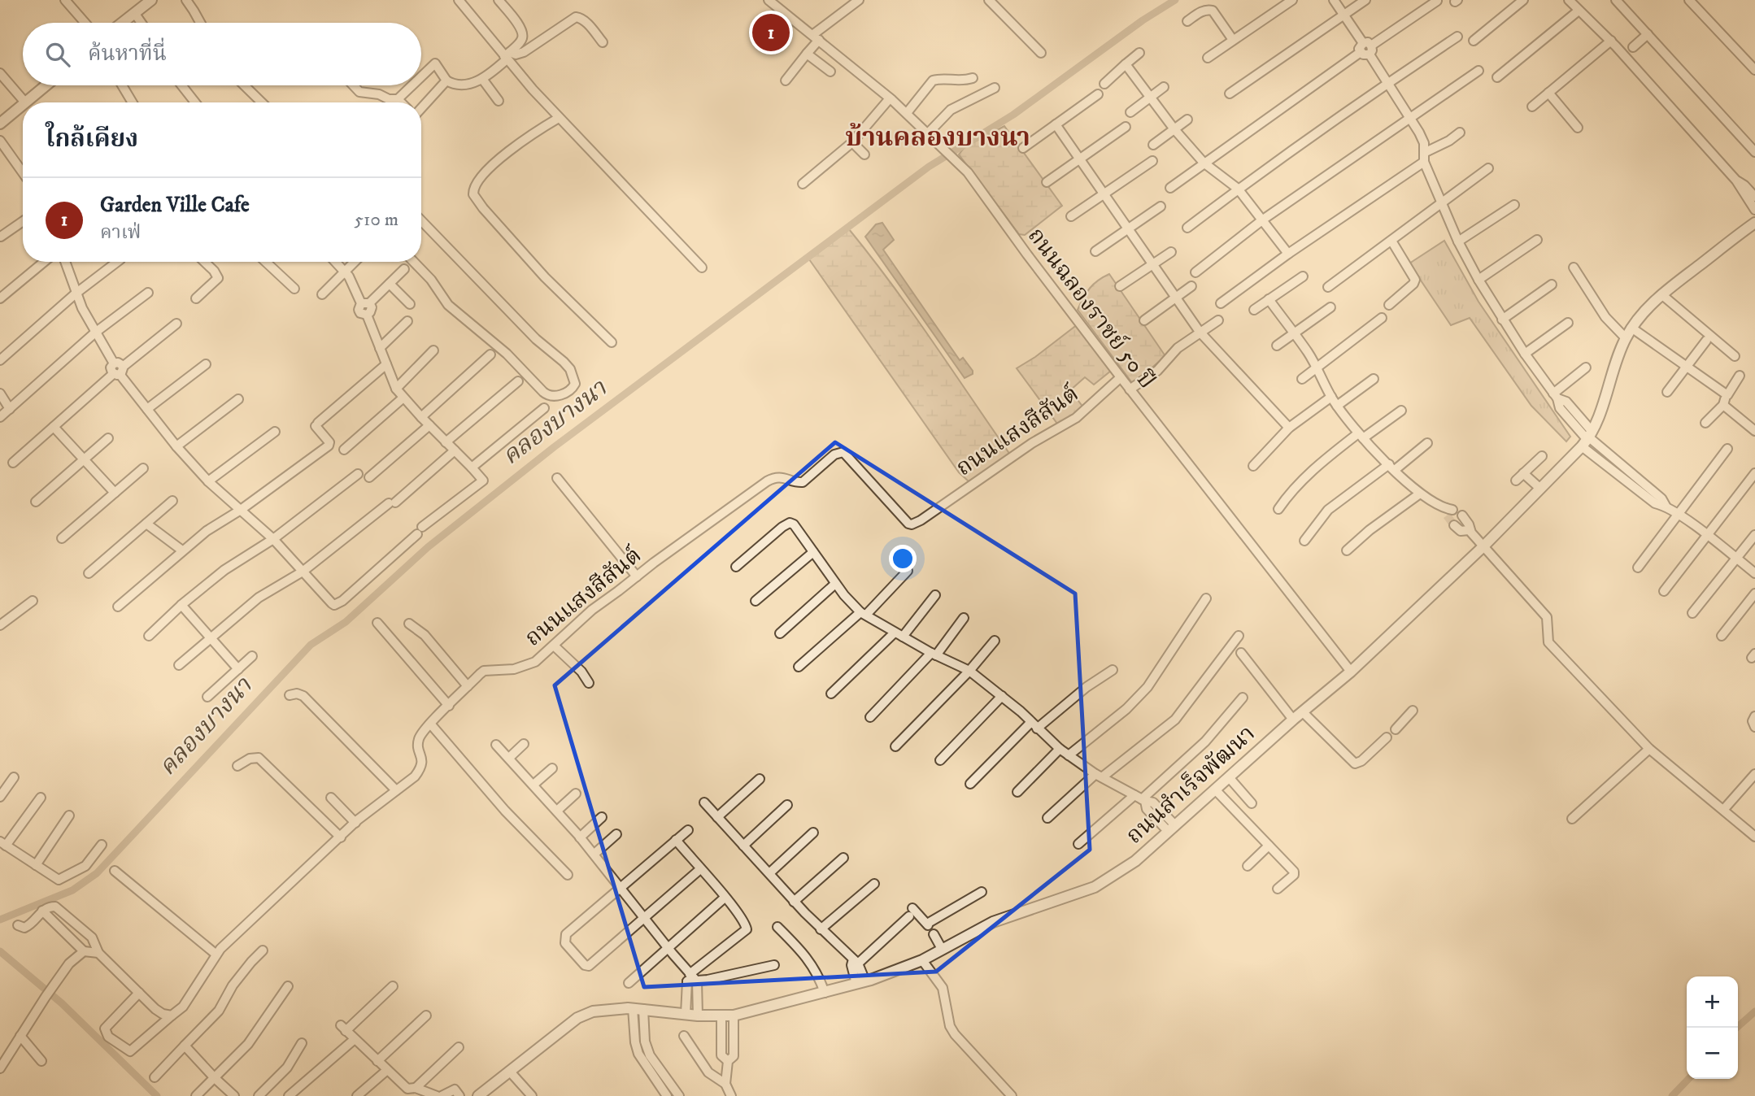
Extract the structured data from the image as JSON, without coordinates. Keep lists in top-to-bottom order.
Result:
{
  "streets": {
    "street": ["ถนนฉลองราชย์ 50 ปี", "ถนนแสงสีสันต์", "ถนนสำเร็จพัฒนา"]
  },
  "crossings": [
    ["ถนนฉลองราชย์ 50 ปี", "ถนนแสงสีสันต์"],
    ["ถนนฉลองราชย์ 50 ปี", "ถนนสำเร็จพัฒนา"]
  ],
  "districts": ["บ้านคลองบางนา"],
  "water": ["คลองบางนา"],
  "page": {
    "pins": "1",
    "search": "ค้นหาที่นี่",
    "heading": "ใกล้เคียง",
    "list": [
      {
        "mark": "1",
        "name": "Garden Ville Cafe",
        "note": "คาเฟ่",
        "value": "510 m"
      }
    ],
    "map_buttons": ["+", "−"]
  }
}
